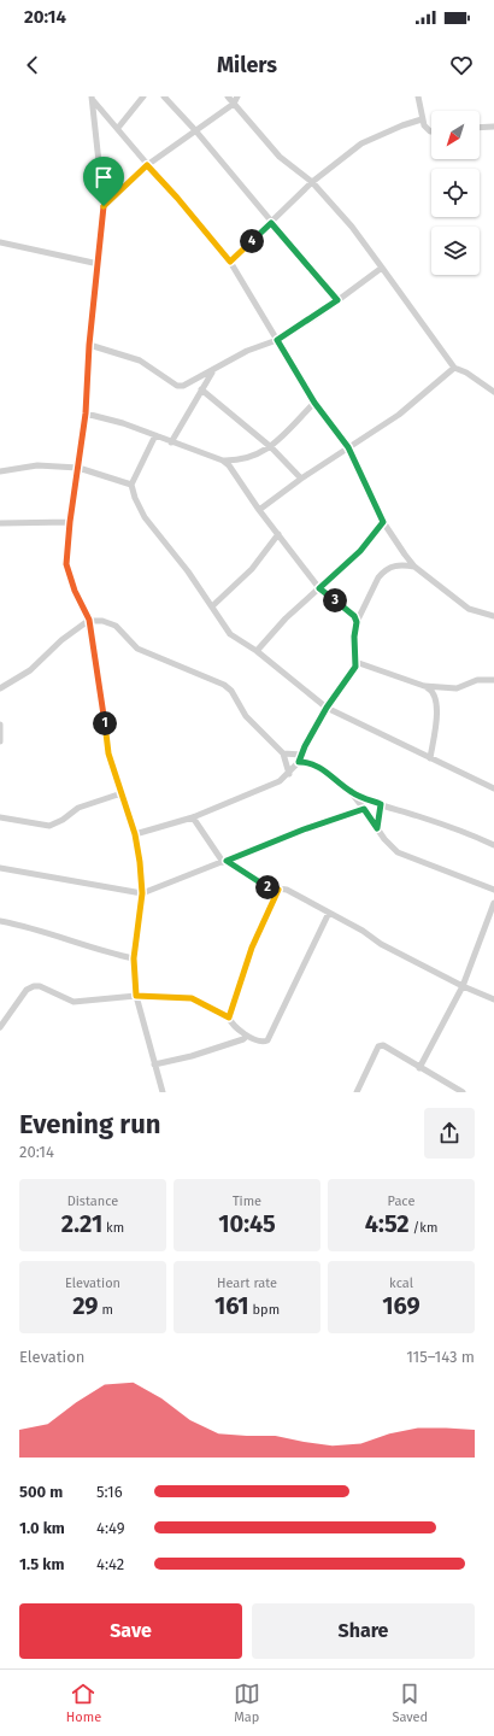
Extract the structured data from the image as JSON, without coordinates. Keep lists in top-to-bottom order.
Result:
{
  "north": "bottom left",
  "page": {
    "status": "20:14",
    "header": "Milers",
    "pins": [
      "4",
      "3",
      "1",
      "2"
    ],
    "heading": ["Evening run", "20:14"],
    "stats": [
      ["Distance", "2.21 km"],
      ["Time", "10:45"],
      ["Pace", "4:52 /km"],
      ["Elevation", "29 m"],
      ["Heart rate", "161 bpm"],
      ["kcal", "169"]
    ],
    "chart": ["Elevation", "115–143 m"],
    "list": [
      {
        "name": "500 m",
        "note": "5:16"
      },
      {
        "name": "1.0 km",
        "note": "4:49"
      },
      {
        "name": "1.5 km",
        "note": "4:42"
      }
    ],
    "buttons": ["Save", "Share"],
    "tabs": ["Home", "Map", "Saved"]
  }
}
